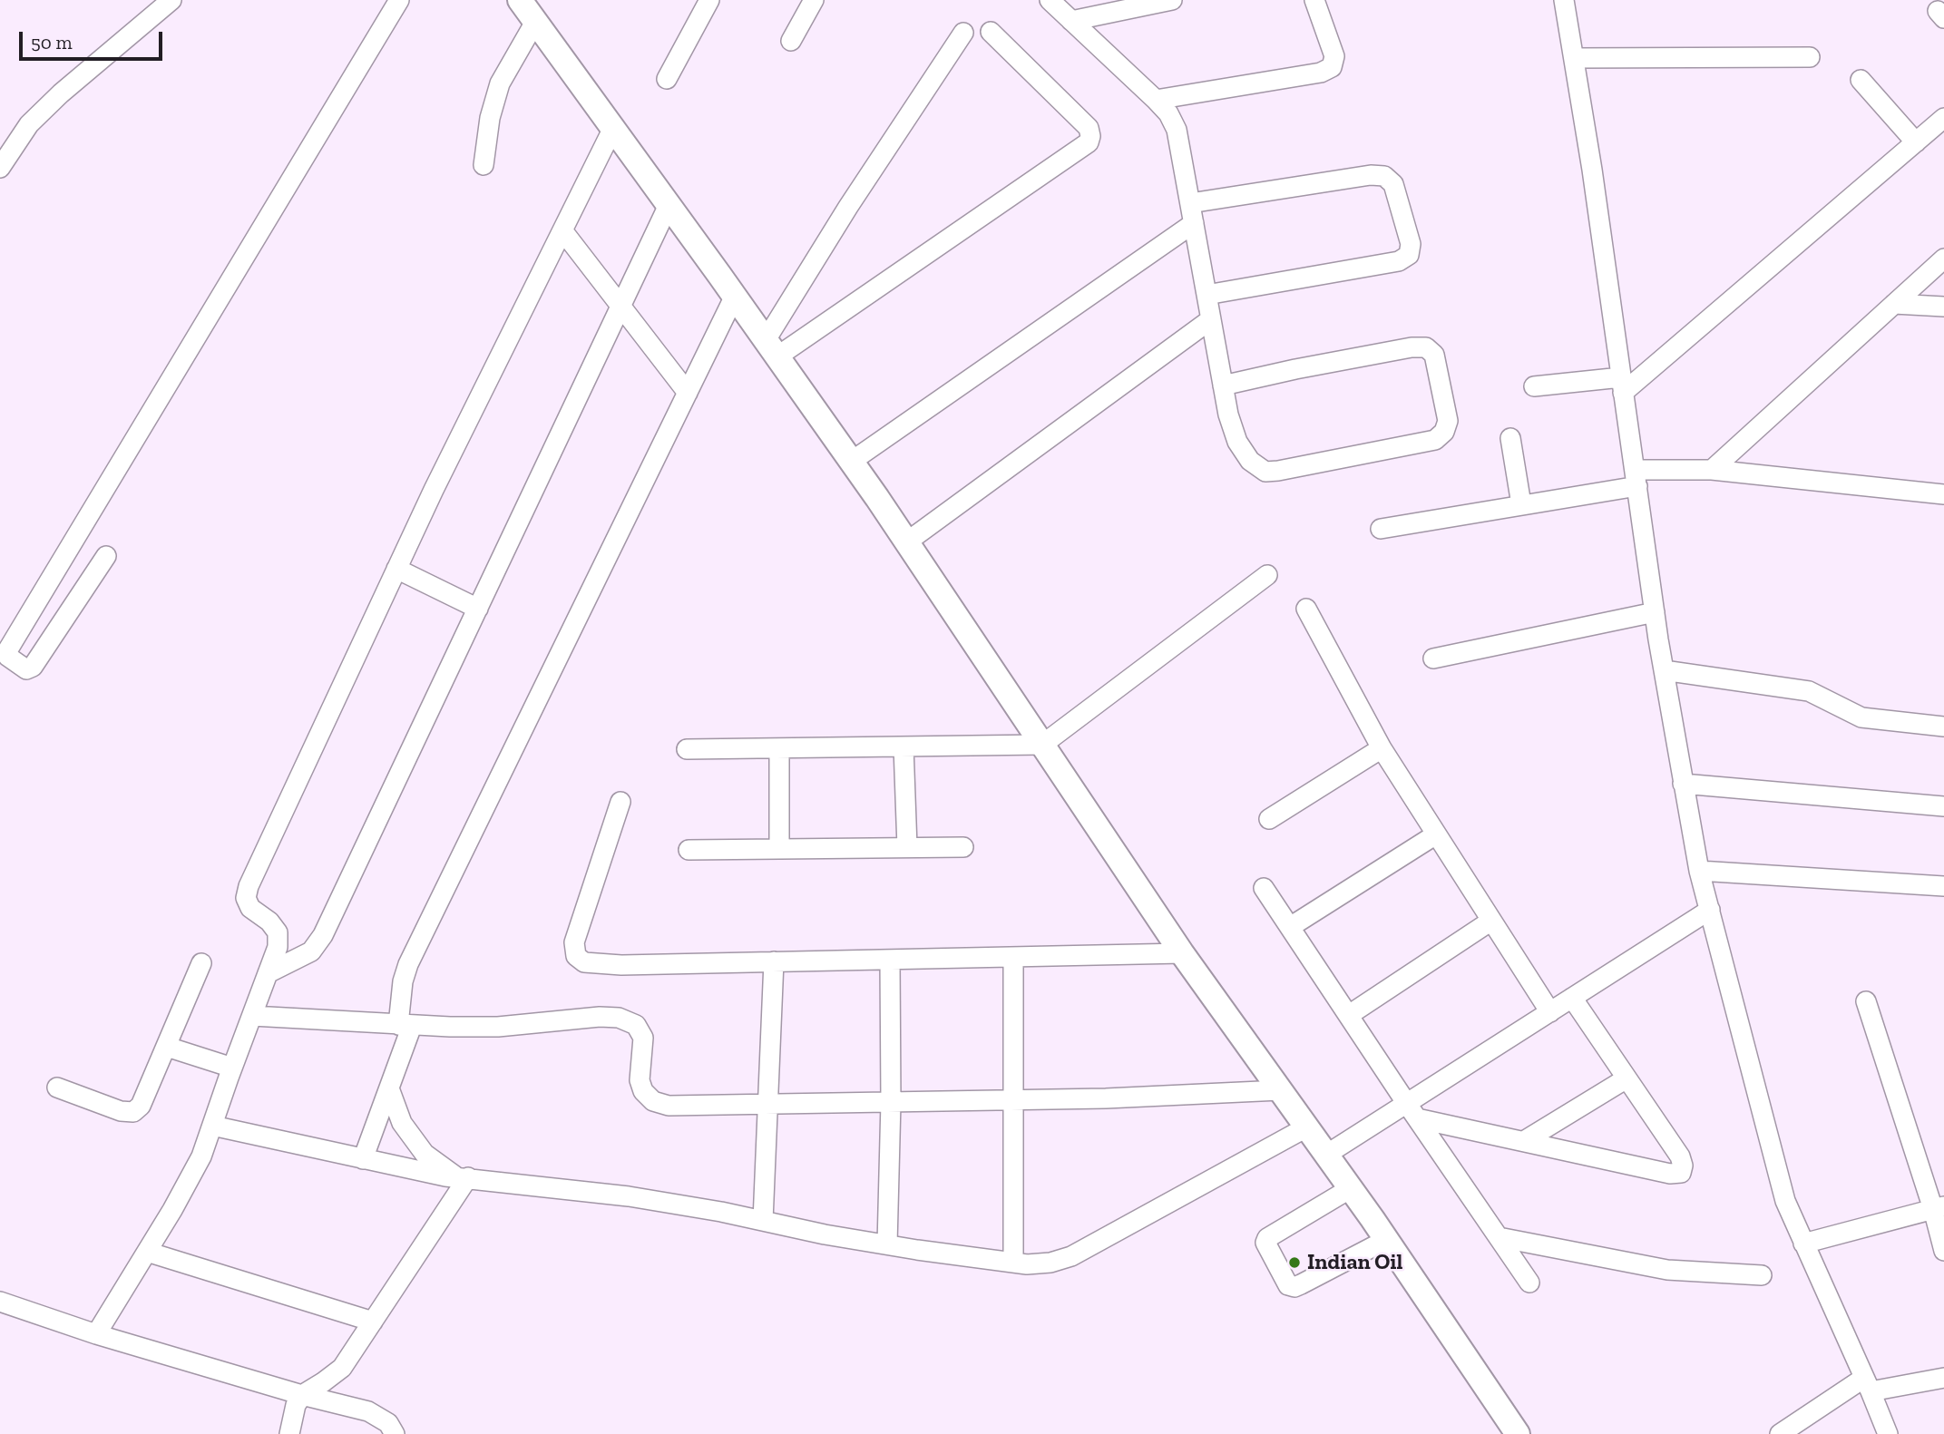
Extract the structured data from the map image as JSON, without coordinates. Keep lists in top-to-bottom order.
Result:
{
  "places": ["Indian Oil"],
  "scale_bar": "50 m"
}
